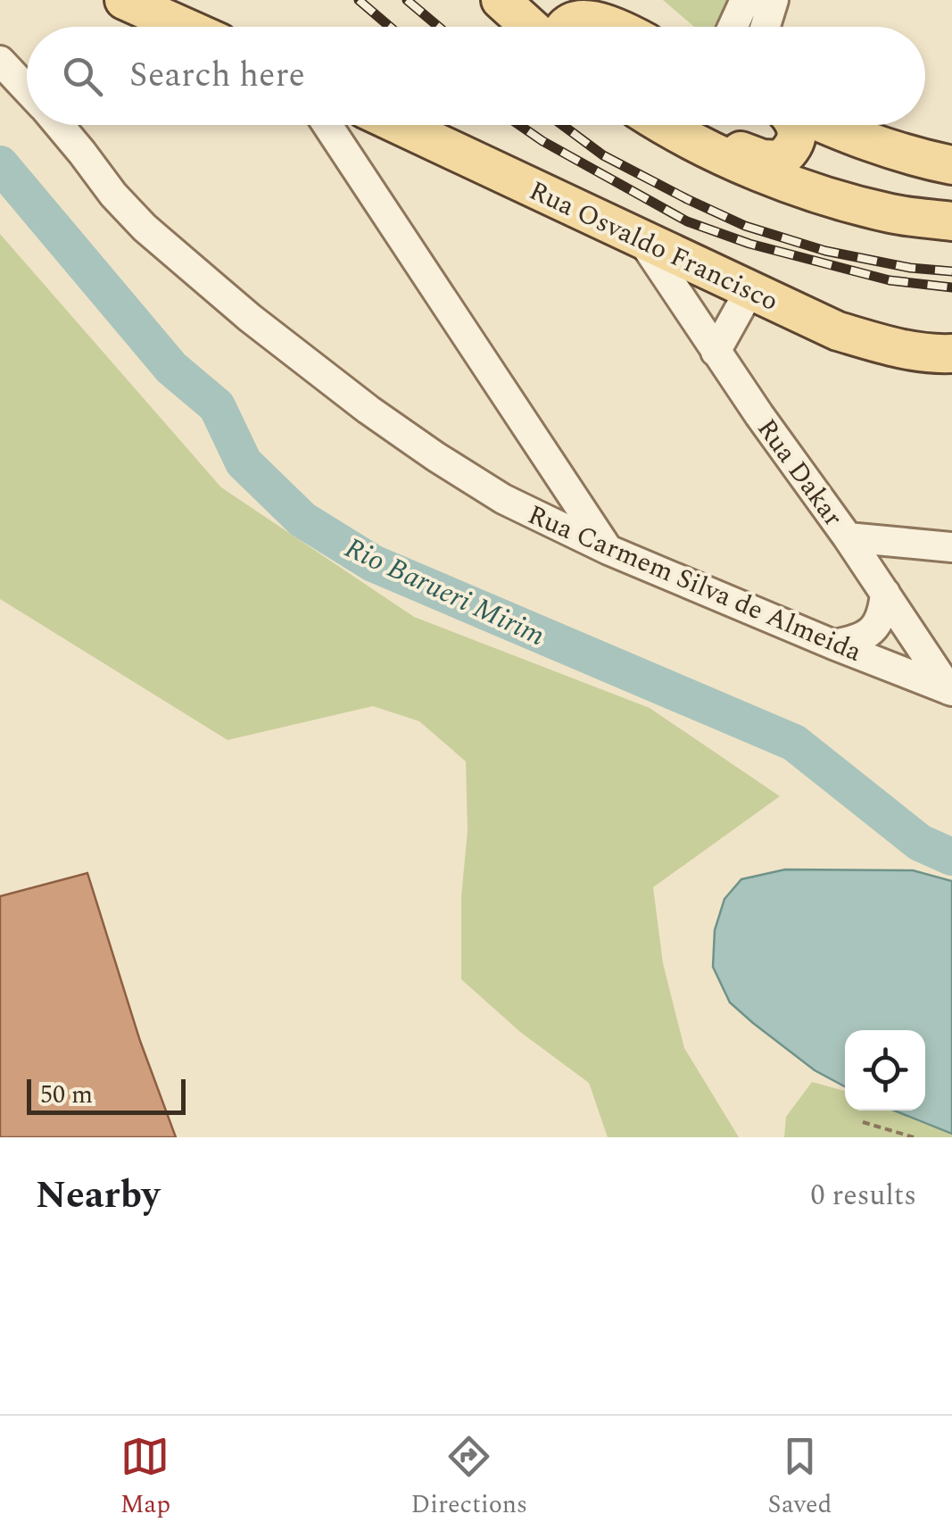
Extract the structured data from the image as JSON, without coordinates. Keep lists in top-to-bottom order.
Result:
{
  "streets": {
    "main road": ["Rua Osvaldo Francisco"],
    "street": ["Rua Dakar", "Rua Carmem Silva de Almeida"]
  },
  "crossings": [
    ["Rua Osvaldo Francisco", "Rua Dakar"],
    ["Rua Dakar", "Rua Carmem Silva de Almeida"]
  ],
  "water": ["Rio Barueri Mirim"],
  "scale_bar": "50 m",
  "page": {
    "search": "Search here",
    "scale": "50 m",
    "heading": ["Nearby", "0 results"],
    "nav": ["Map", "Directions", "Saved"]
  }
}
